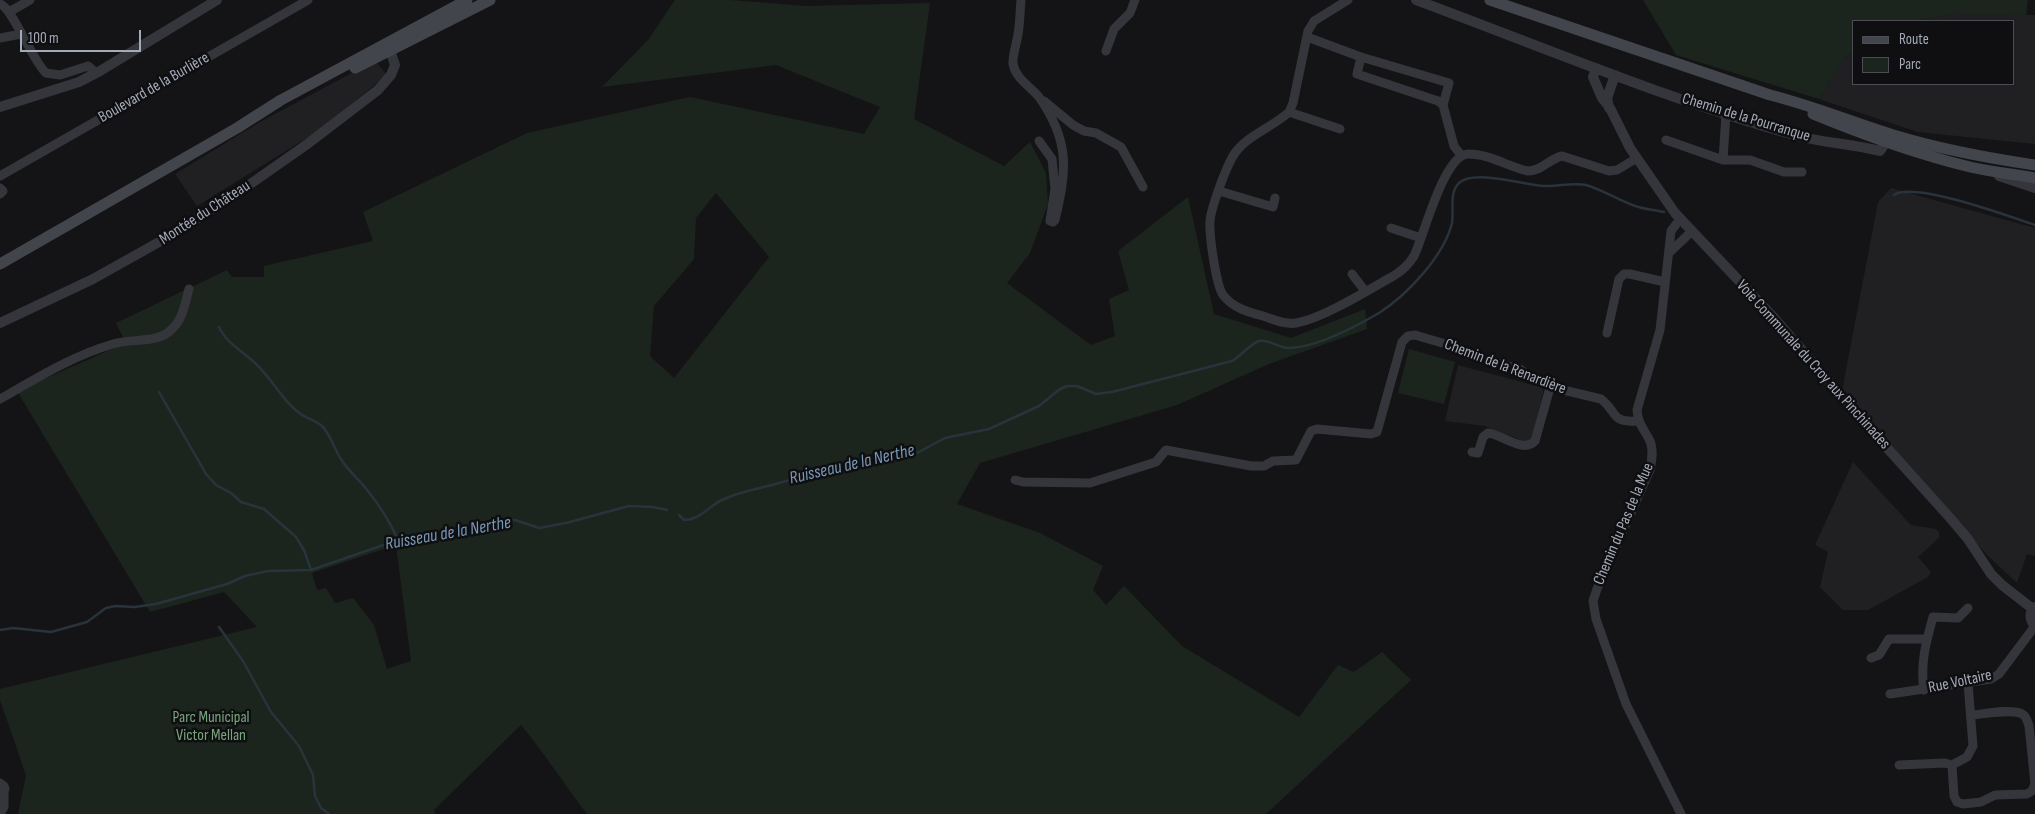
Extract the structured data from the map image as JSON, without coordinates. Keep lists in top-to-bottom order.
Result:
{
  "streets": {
    "street": [
      "Boulevard de la Burlière",
      "Chemin de la Pourranque",
      "Montée du Château",
      "Voie Communale du Croy aux Pinchinades",
      "Chemin de la Renardière",
      "Chemin du Pas de la Mue",
      "Rue Voltaire"
    ]
  },
  "crossings": [
    ["Chemin de la Pourranque", "Voie Communale du Croy aux Pinchinades"],
    ["Chemin de la Renardière", "Chemin du Pas de la Mue"]
  ],
  "water": ["Ruisseau de la Nerthe"],
  "parks": ["Parc Municipal Victor Mellan"],
  "legend": ["Route", "Parc"],
  "scale_bar": "100 m"
}
